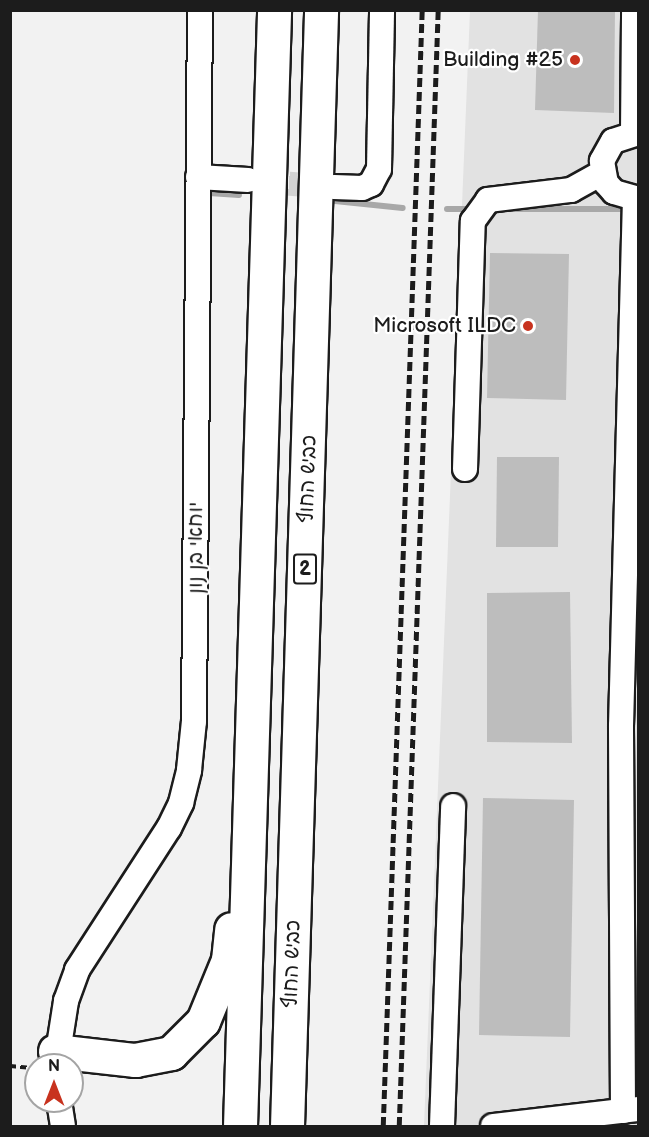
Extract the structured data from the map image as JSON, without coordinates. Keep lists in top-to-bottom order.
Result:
{
  "streets": {
    "highway": ["כביש החוף", "2"],
    "street": ["יוחאי בן נון"]
  },
  "places": ["Building #25", "Microsoft ILDC"],
  "north": "top"
}
